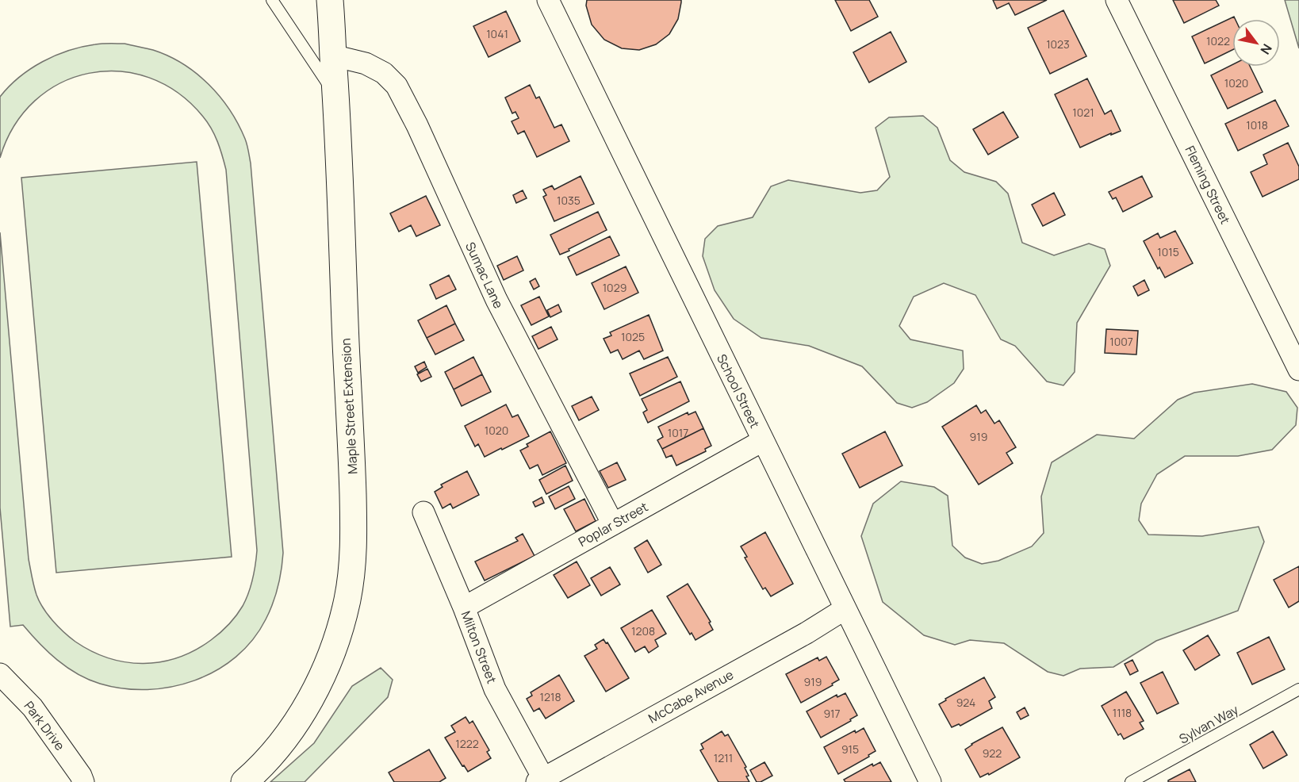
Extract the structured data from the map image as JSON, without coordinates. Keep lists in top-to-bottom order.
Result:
{
  "streets": {
    "street": [
      "Fleming Street",
      "Sumac Lane",
      "School Street",
      "Maple Street Extension",
      "Poplar Street",
      "Milton Street",
      "McCabe Avenue",
      "Park Drive"
    ],
    "lane": ["Sylvan Way"]
  },
  "crossings": [
    ["Sumac Lane", "Maple Street Extension"],
    ["Sumac Lane", "Poplar Street"],
    ["School Street", "Poplar Street"],
    ["School Street", "McCabe Avenue"],
    ["Poplar Street", "Milton Street"],
    ["Milton Street", "McCabe Avenue"]
  ],
  "house_numbers": [
    "1041",
    "1022",
    "1023",
    "1020",
    "1021",
    "1018",
    "1035",
    "1015",
    "1029",
    "1025",
    "1007",
    "1020",
    "1017",
    "919",
    "1208",
    "919",
    "1218",
    "924",
    "1118",
    "917",
    "1222",
    "915",
    "922",
    "1211"
  ],
  "north": "bottom right"
}
